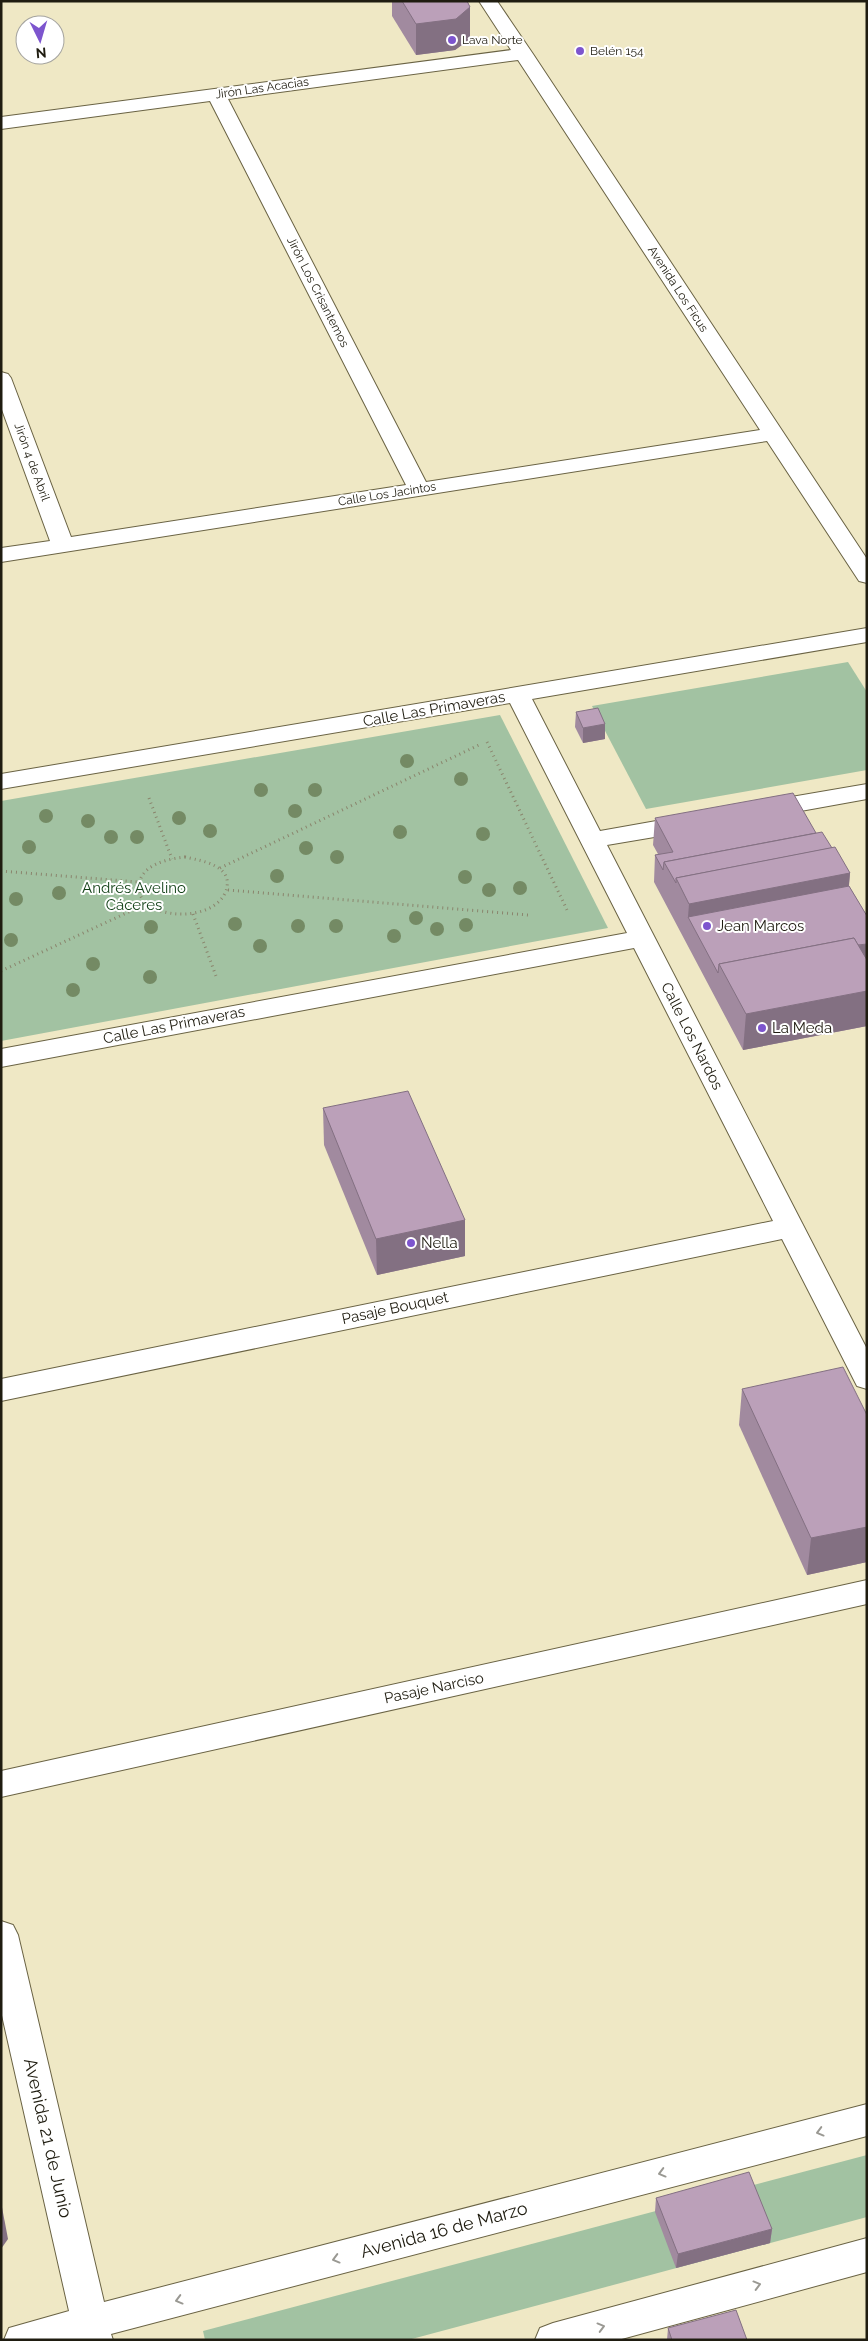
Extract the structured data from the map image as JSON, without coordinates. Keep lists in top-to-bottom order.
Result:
{
  "streets": {
    "street": [
      "Jirón Las Acacias",
      "Avenida Los Ficus",
      "Jirón Los Crisantemos",
      "Jirón 4 de Abril",
      "Calle Los Jacintos",
      "Calle Las Primaveras",
      "Calle Los Nardos",
      "Pasaje Bouquet",
      "Pasaje Narciso",
      "Avenida 21 de Junio",
      "Avenida 16 de Marzo"
    ]
  },
  "crossings": [
    ["Jirón Las Acacias", "Avenida Los Ficus"],
    ["Jirón Las Acacias", "Jirón Los Crisantemos"],
    ["Avenida Los Ficus", "Calle Los Jacintos"],
    ["Jirón Los Crisantemos", "Calle Los Jacintos"],
    ["Jirón 4 de Abril", "Calle Los Jacintos"],
    ["Calle Las Primaveras", "Calle Los Nardos"],
    ["Calle Los Nardos", "Pasaje Bouquet"],
    ["Avenida 21 de Junio", "Avenida 16 de Marzo"]
  ],
  "parks": ["Andrés Avelino Cáceres"],
  "places": [
    "Lava Norte",
    "Belén 154",
    "Jean Marcos",
    "La Meda",
    "Nella"
  ],
  "north": "bottom"
}
